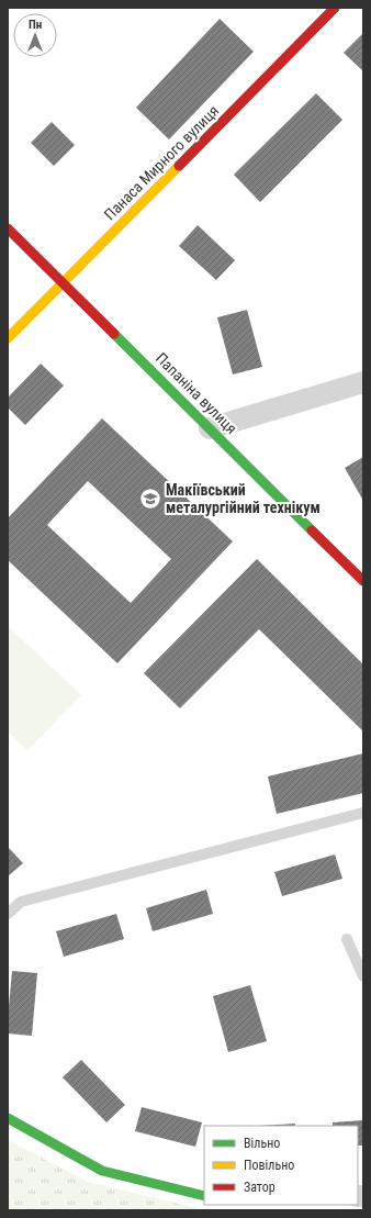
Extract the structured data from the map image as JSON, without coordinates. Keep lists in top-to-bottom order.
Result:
{
  "streets": {
    "street": ["Панаса Мирного вулиця", "Папаніна вулиця"]
  },
  "crossings": [
    ["Панаса Мирного вулиця", "Папаніна вулиця"]
  ],
  "places": {
    "school or university": ["Макіївський металургійний технікум"]
  },
  "legend": ["Вільно", "Повільно", "Затор"],
  "north": "top"
}
